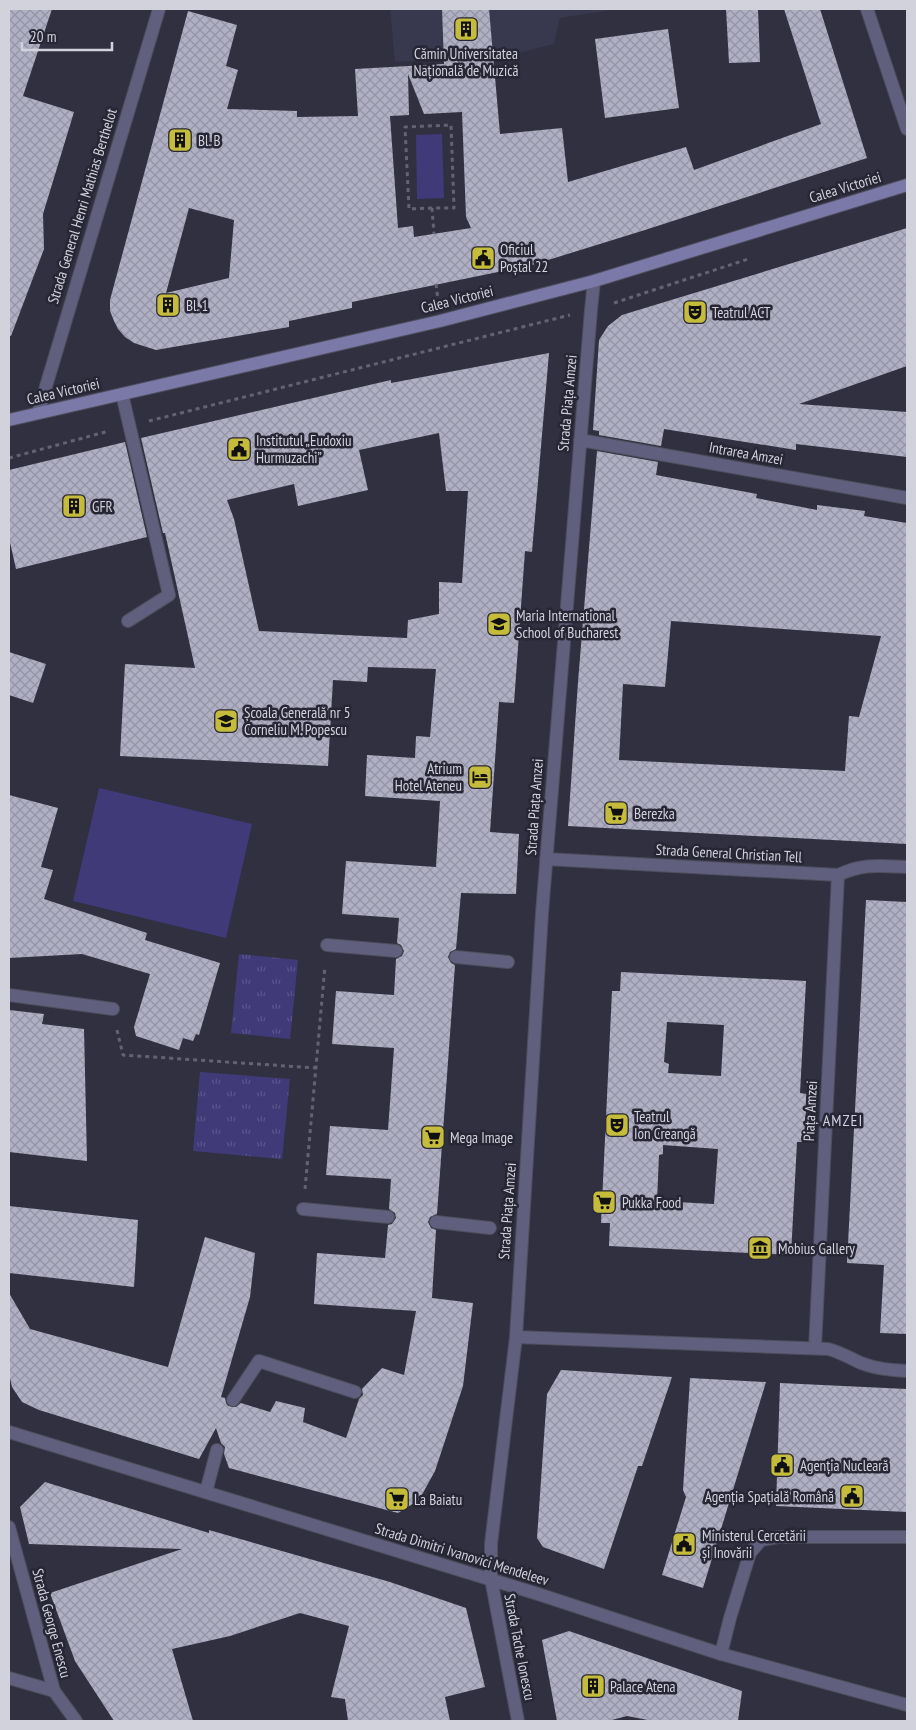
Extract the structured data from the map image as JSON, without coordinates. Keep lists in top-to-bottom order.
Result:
{
  "streets": {
    "main road": ["Calea Victoriei"],
    "street": [
      "Strada General Henri Mathias Berthelot",
      "Strada Piața Amzei",
      "Intrarea Amzei",
      "Strada General Christian Tell",
      "Piața Amzei",
      "Strada Dimitri Ivanovici Mendeleev",
      "Strada George Enescu",
      "Strada Tache Ionescu"
    ]
  },
  "crossings": [
    ["Calea Victoriei", "Strada General Henri Mathias Berthelot"],
    ["Calea Victoriei", "Strada Piața Amzei"],
    ["Strada Piața Amzei", "Intrarea Amzei"],
    ["Strada Piața Amzei", "Strada General Christian Tell"],
    ["Strada Piața Amzei", "Strada Dimitri Ivanovici Mendeleev"],
    ["Strada Piața Amzei", "Strada Tache Ionescu"],
    ["Strada General Christian Tell", "Piața Amzei"],
    ["Strada Dimitri Ivanovici Mendeleev", "Strada Tache Ionescu"]
  ],
  "districts": ["AMZEI"],
  "places": {
    "building": [
      "Cămin Universitatea Națională de Muzică",
      "Bl. B",
      "Bl. 1",
      "GFR",
      "Palace Atena"
    ],
    "public building": [
      "Oficiul Poștal 22",
      "Institutul „Eudoxiu Hurmuzachi”",
      "Agenția Nucleară",
      "Agenția Spațială Română",
      "Ministerul Cercetării și Inovării"
    ],
    "theatre": ["Teatrul ACT", "Teatrul Ion Creangă"],
    "school or university": ["Maria International School of Bucharest", "Școala Generală nr 5 Corneliu M. Popescu"],
    "hotel": ["Atrium Hotel Ateneu"],
    "supermarket": [
      "Berezka",
      "Mega Image",
      "Pukka Food",
      "La Baiatu"
    ],
    "museum": ["Mobius Gallery"]
  },
  "scale_bar": "20 m"
}
